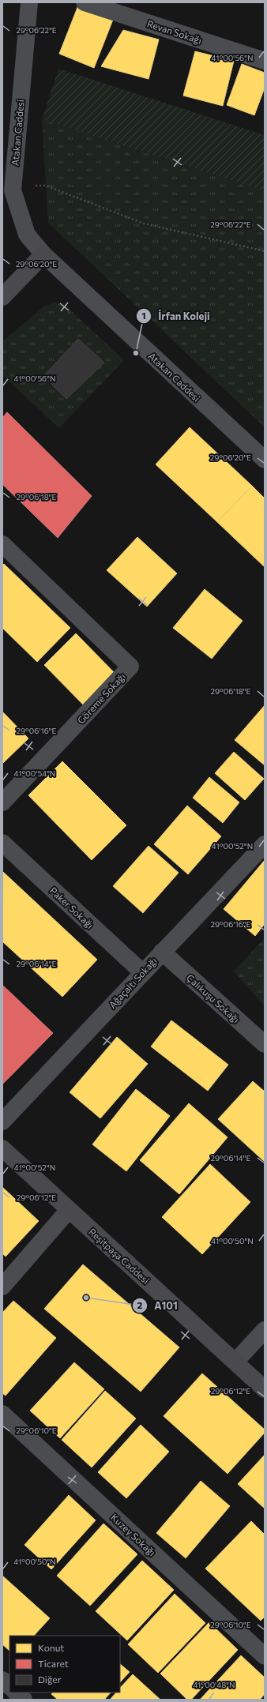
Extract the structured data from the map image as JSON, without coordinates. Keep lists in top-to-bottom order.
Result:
{
  "streets": {
    "street": [
      "Revan Sokağı",
      "Atakan Caddesi",
      "Göreme Sokağı",
      "Paker Sokağı",
      "Ağaçaltı Sokağı",
      "Çalıkuşu Sokağı",
      "Reşitpaşa Caddesi",
      "Kuzey Sokağı"
    ]
  },
  "crossings": [
    ["Paker Sokağı", "Ağaçaltı Sokağı"],
    ["Ağaçaltı Sokağı", "Çalıkuşu Sokağı"]
  ],
  "places": ["İrfan Koleji", "A101"],
  "legend": ["Konut", "Ticaret", "Diğer"],
  "coordinates": [
    "29°06'22\"E",
    "41°00'56\"N",
    "29°06'20\"E",
    "29°06'18\"E",
    "29°06'16\"E",
    "41°00'54\"N",
    "41°00'52\"N",
    "29°06'14\"E",
    "29°06'12\"E",
    "41°00'50\"N",
    "29°06'10\"E",
    "41°00'48\"N"
  ]
}
